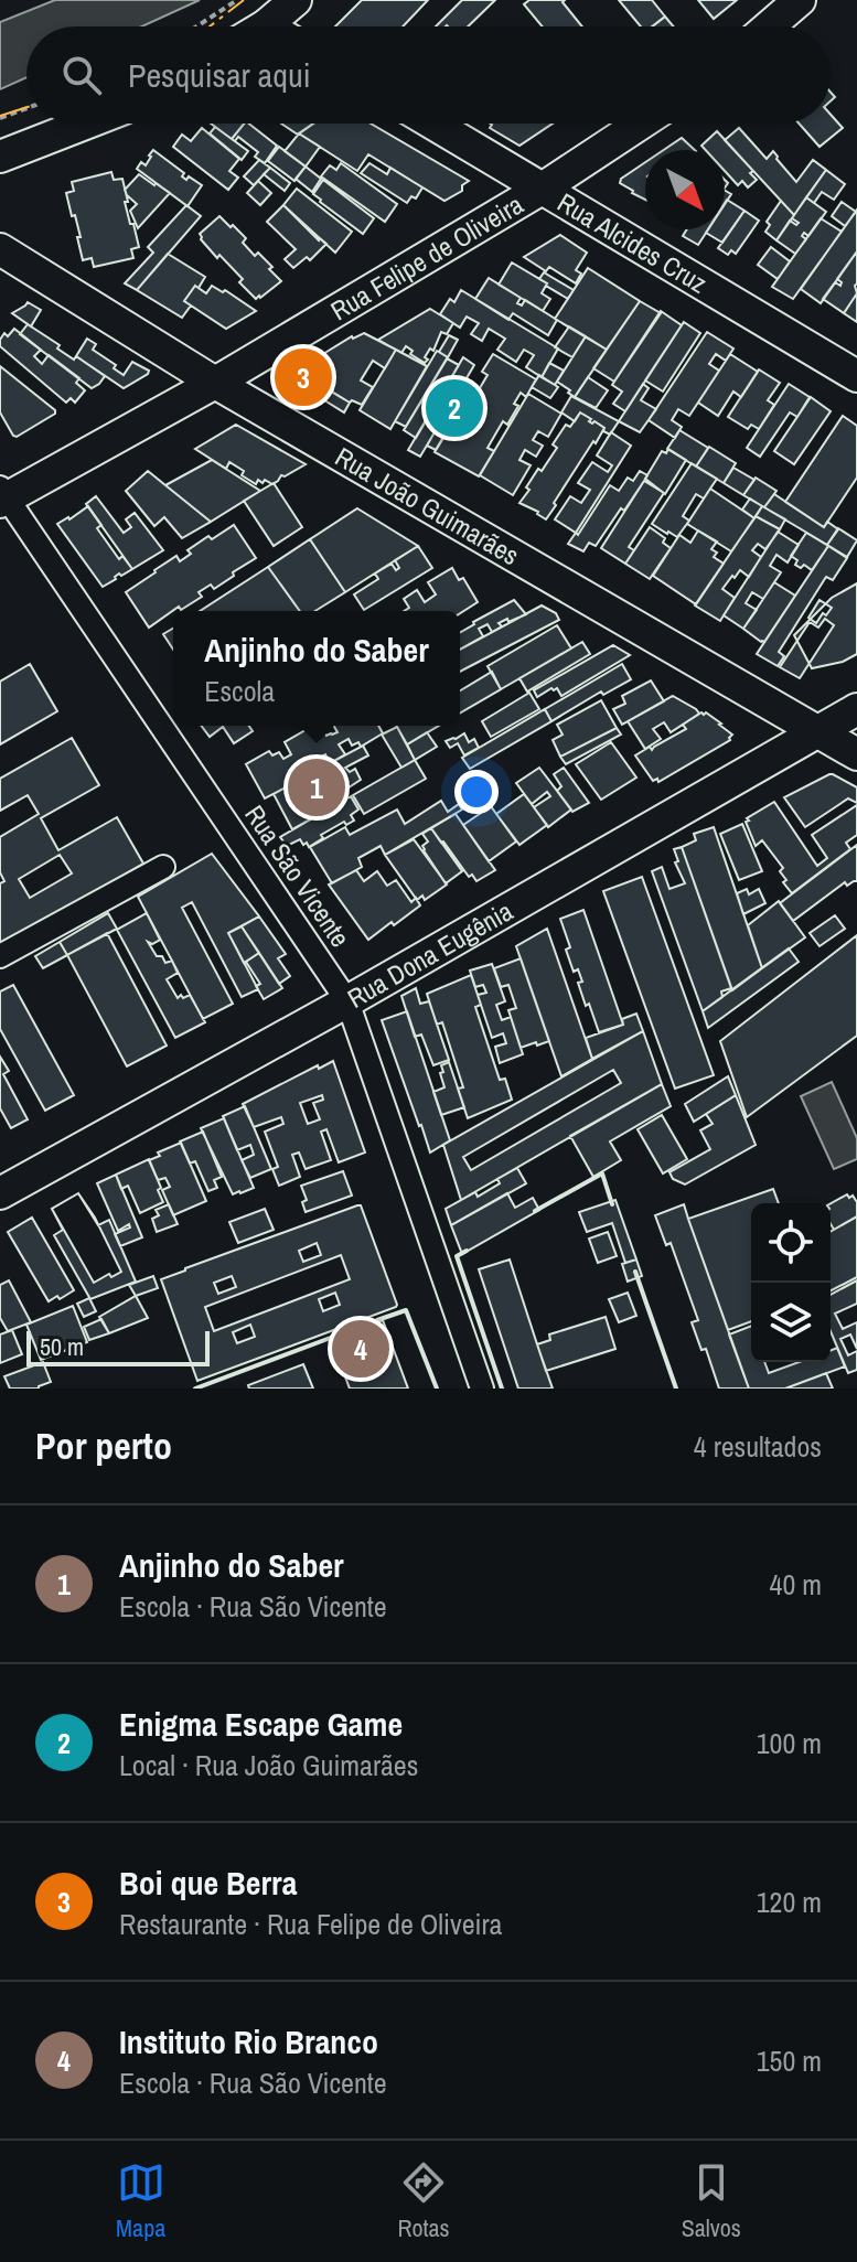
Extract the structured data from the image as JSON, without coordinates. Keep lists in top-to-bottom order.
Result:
{
  "streets": {
    "street": [
      "Rua Alcides Cruz",
      "Rua Felipe de Oliveira",
      "Rua João Guimarães",
      "Rua São Vicente",
      "Rua Dona Eugênia"
    ]
  },
  "crossings": [
    ["Rua Alcides Cruz", "Rua Felipe de Oliveira"],
    ["Rua Felipe de Oliveira", "Rua João Guimarães"],
    ["Rua Felipe de Oliveira", "Rua São Vicente"],
    ["Rua João Guimarães", "Rua Dona Eugênia"],
    ["Rua São Vicente", "Rua Dona Eugênia"]
  ],
  "scale_bar": "50 m",
  "north": "bottom right",
  "page": {
    "search": "Pesquisar aqui",
    "pins": [
      "3",
      "2",
      "1",
      "4"
    ],
    "popup": ["Anjinho do Saber", "Escola"],
    "scale": "50 m",
    "heading": ["Por perto", "4 resultados"],
    "list": [
      {
        "mark": "1",
        "name": "Anjinho do Saber",
        "note": "Escola · Rua São Vicente",
        "value": "40 m"
      },
      {
        "mark": "2",
        "name": "Enigma Escape Game",
        "note": "Local · Rua João Guimarães",
        "value": "100 m"
      },
      {
        "mark": "3",
        "name": "Boi que Berra",
        "note": "Restaurante · Rua Felipe de Oliveira",
        "value": "120 m"
      },
      {
        "mark": "4",
        "name": "Instituto Rio Branco",
        "note": "Escola · Rua São Vicente",
        "value": "150 m"
      }
    ],
    "nav": ["Mapa", "Rotas", "Salvos"]
  }
}
